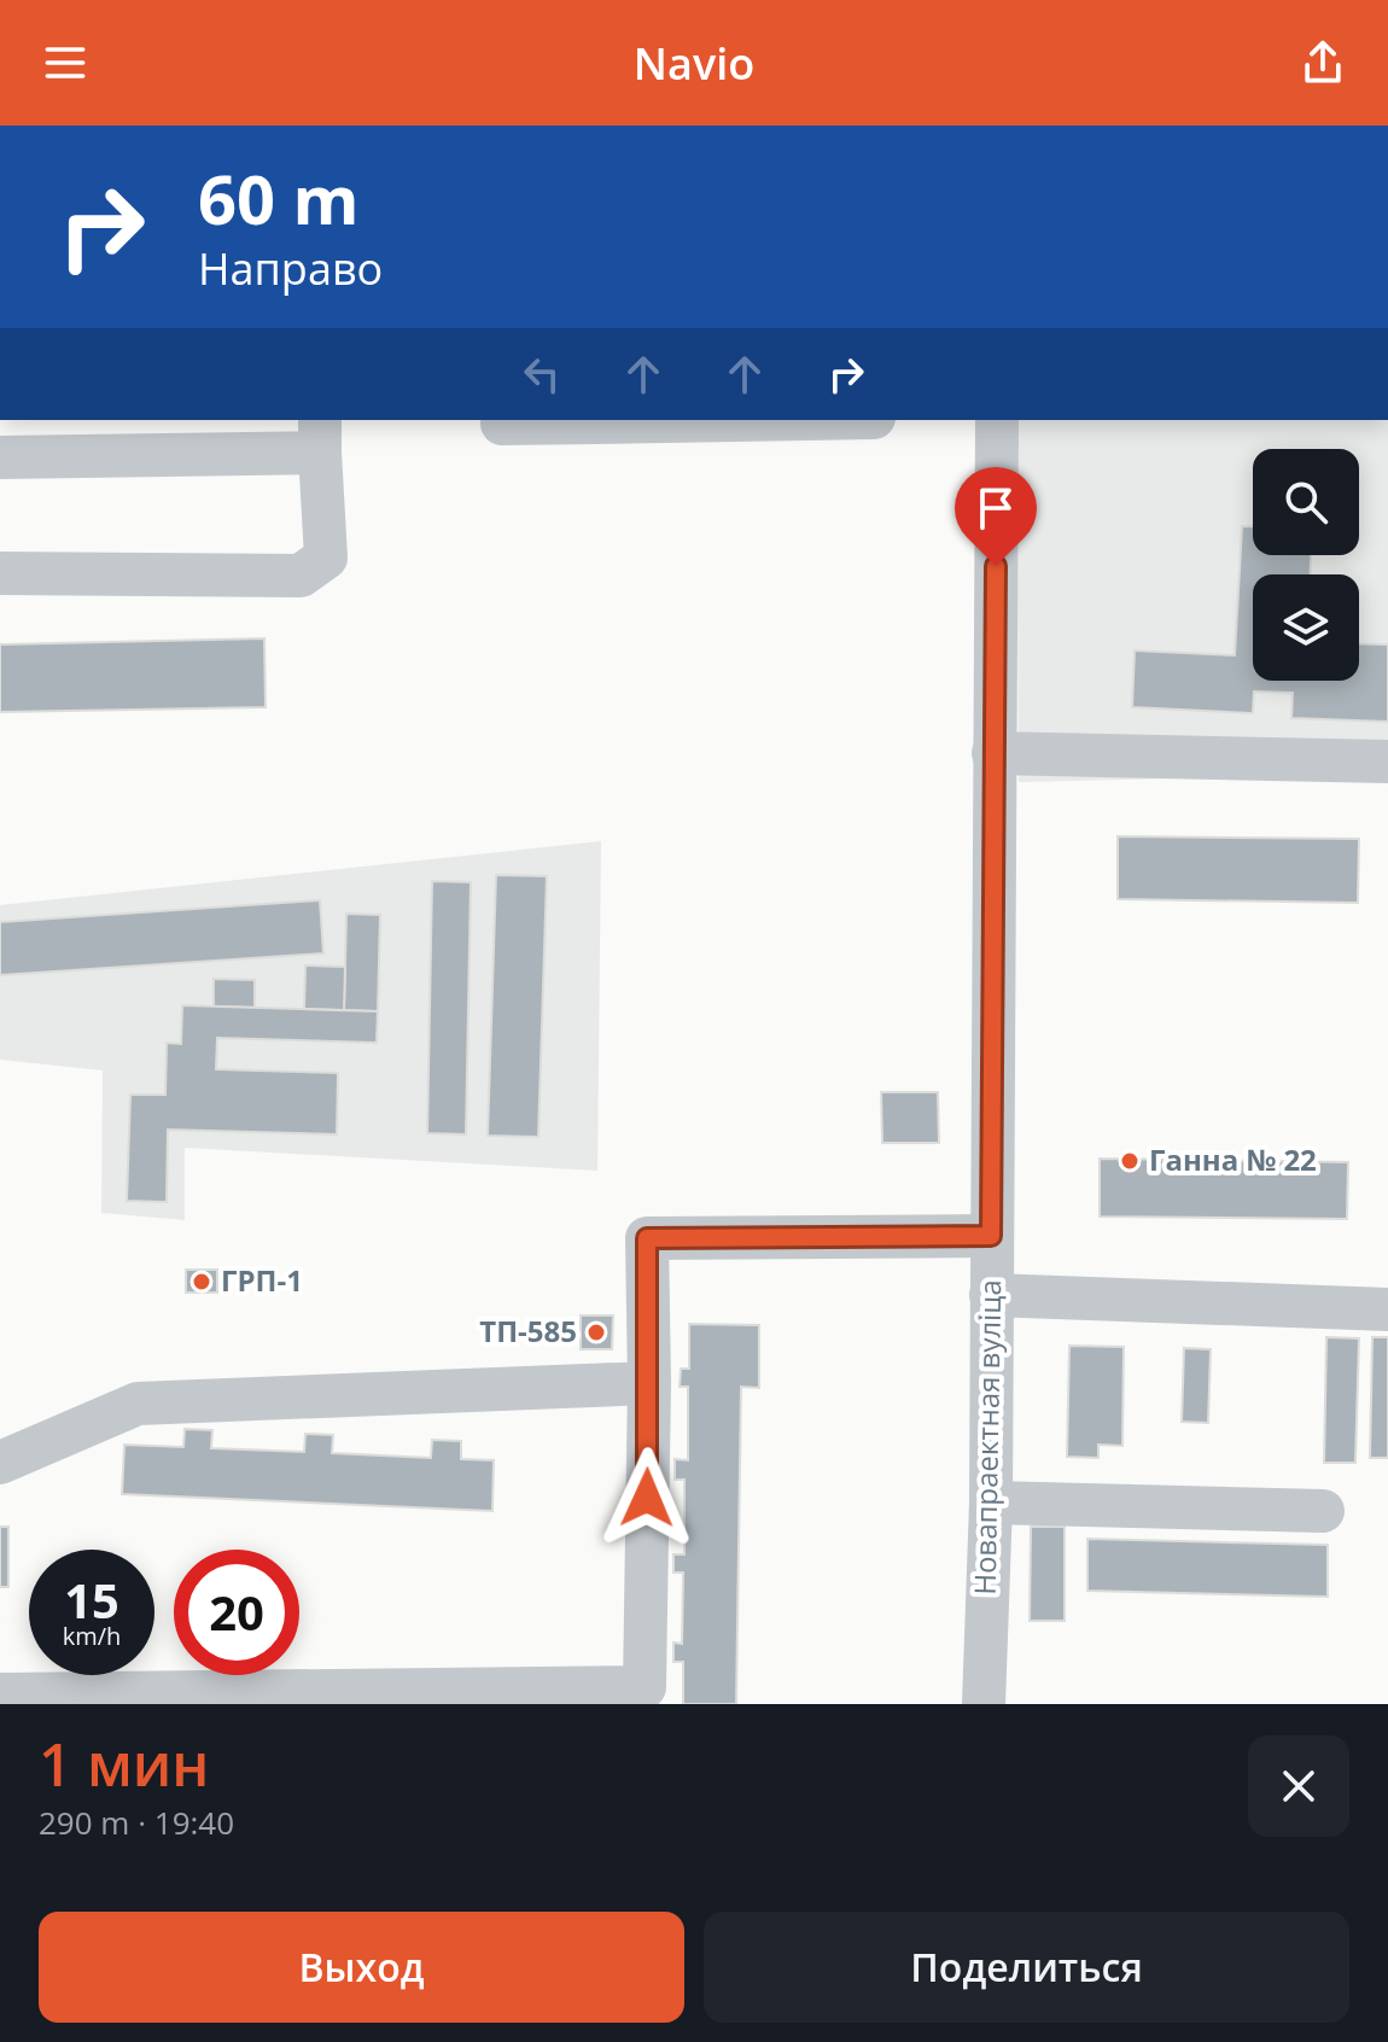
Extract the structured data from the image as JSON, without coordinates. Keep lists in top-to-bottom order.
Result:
{
  "streets": {
    "street": ["Новапраектная вуліца"]
  },
  "places": ["Ганна № 22", "ГРП-1", "ТП-585"],
  "page": {
    "header": "Navio",
    "turn": ["60 m", "Направо"],
    "speed": "15 km/h",
    "limit": "20",
    "heading": ["1 мин", "290 m · 19:40"],
    "buttons": ["Выход", "Поделиться"]
  }
}
